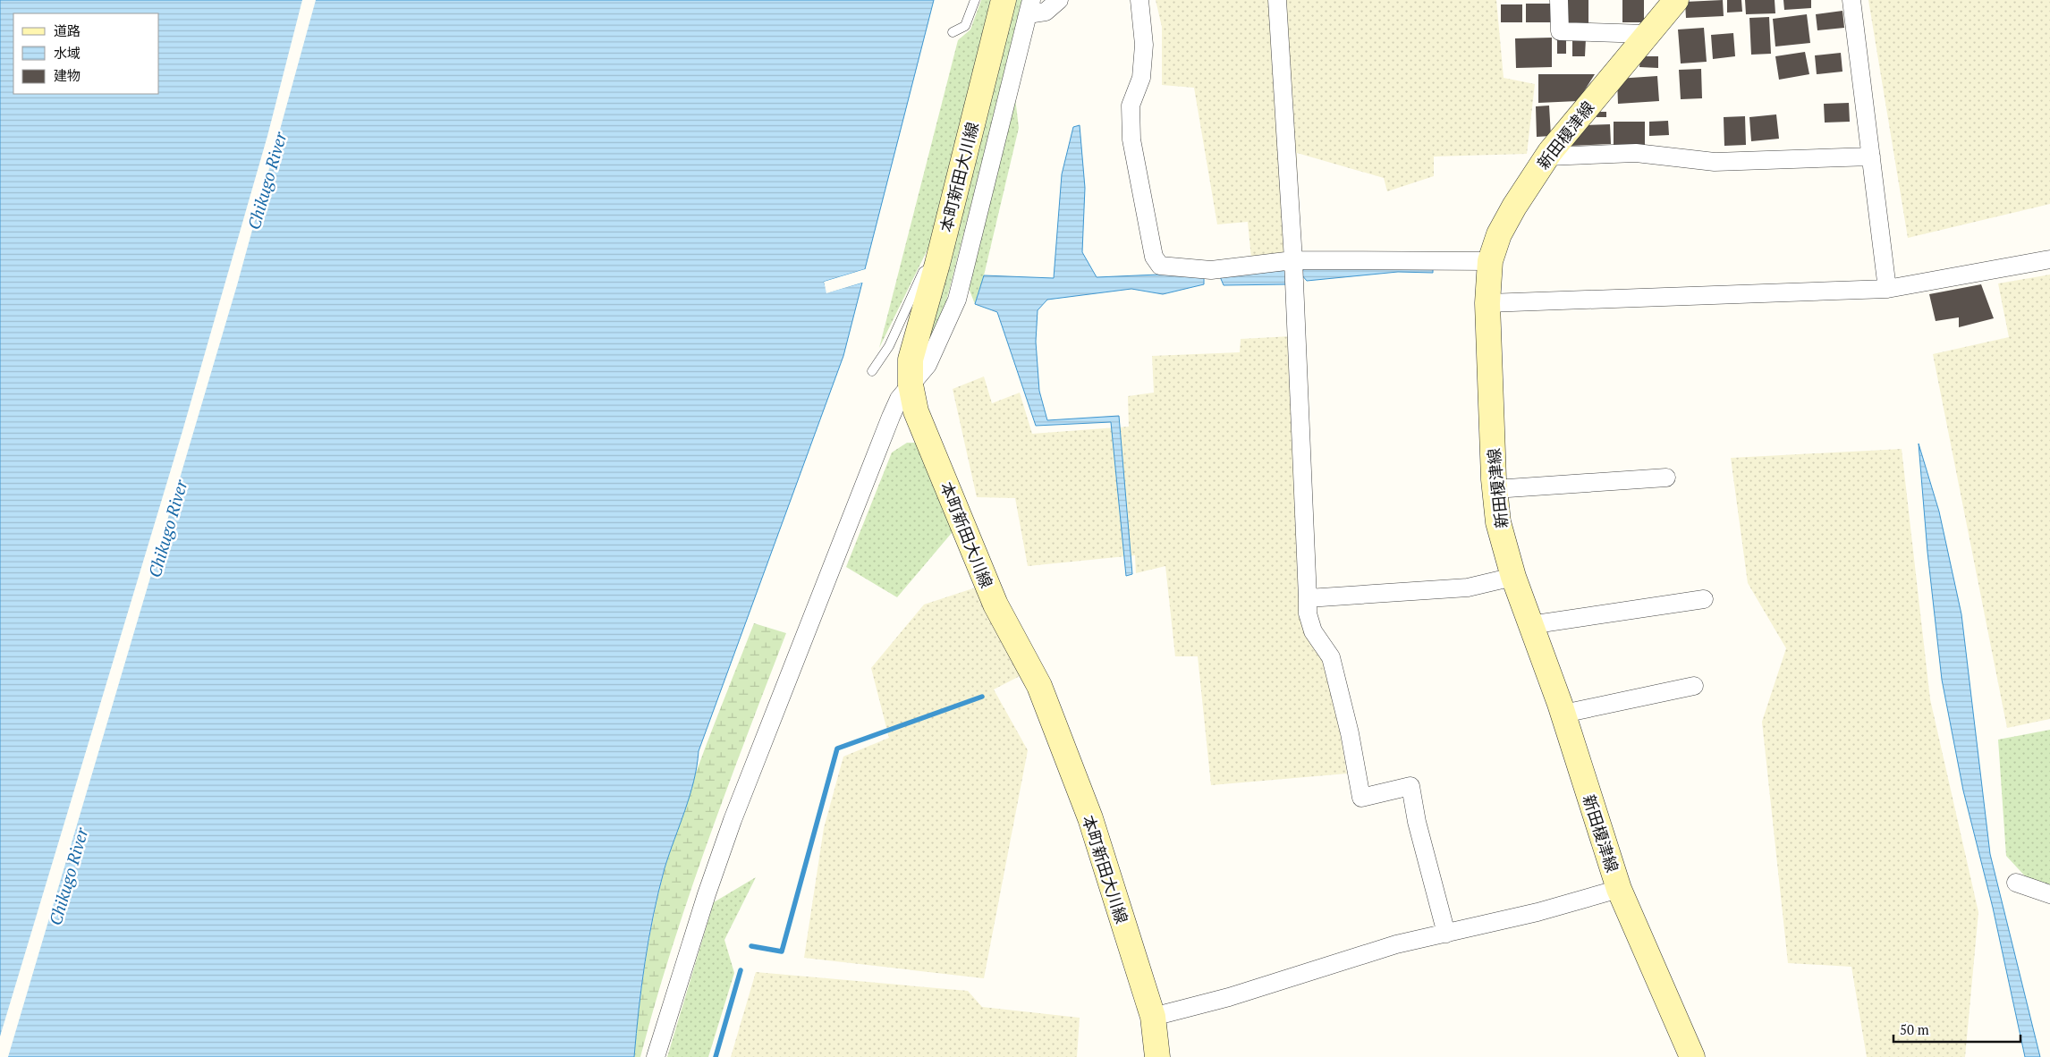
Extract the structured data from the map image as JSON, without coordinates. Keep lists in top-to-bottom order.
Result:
{
  "streets": {
    "main road": ["新田榎津線", "本町新田大川線"]
  },
  "water": ["Chikugo River"],
  "legend": ["道路", "水域", "建物"],
  "scale_bar": "50 m"
}
